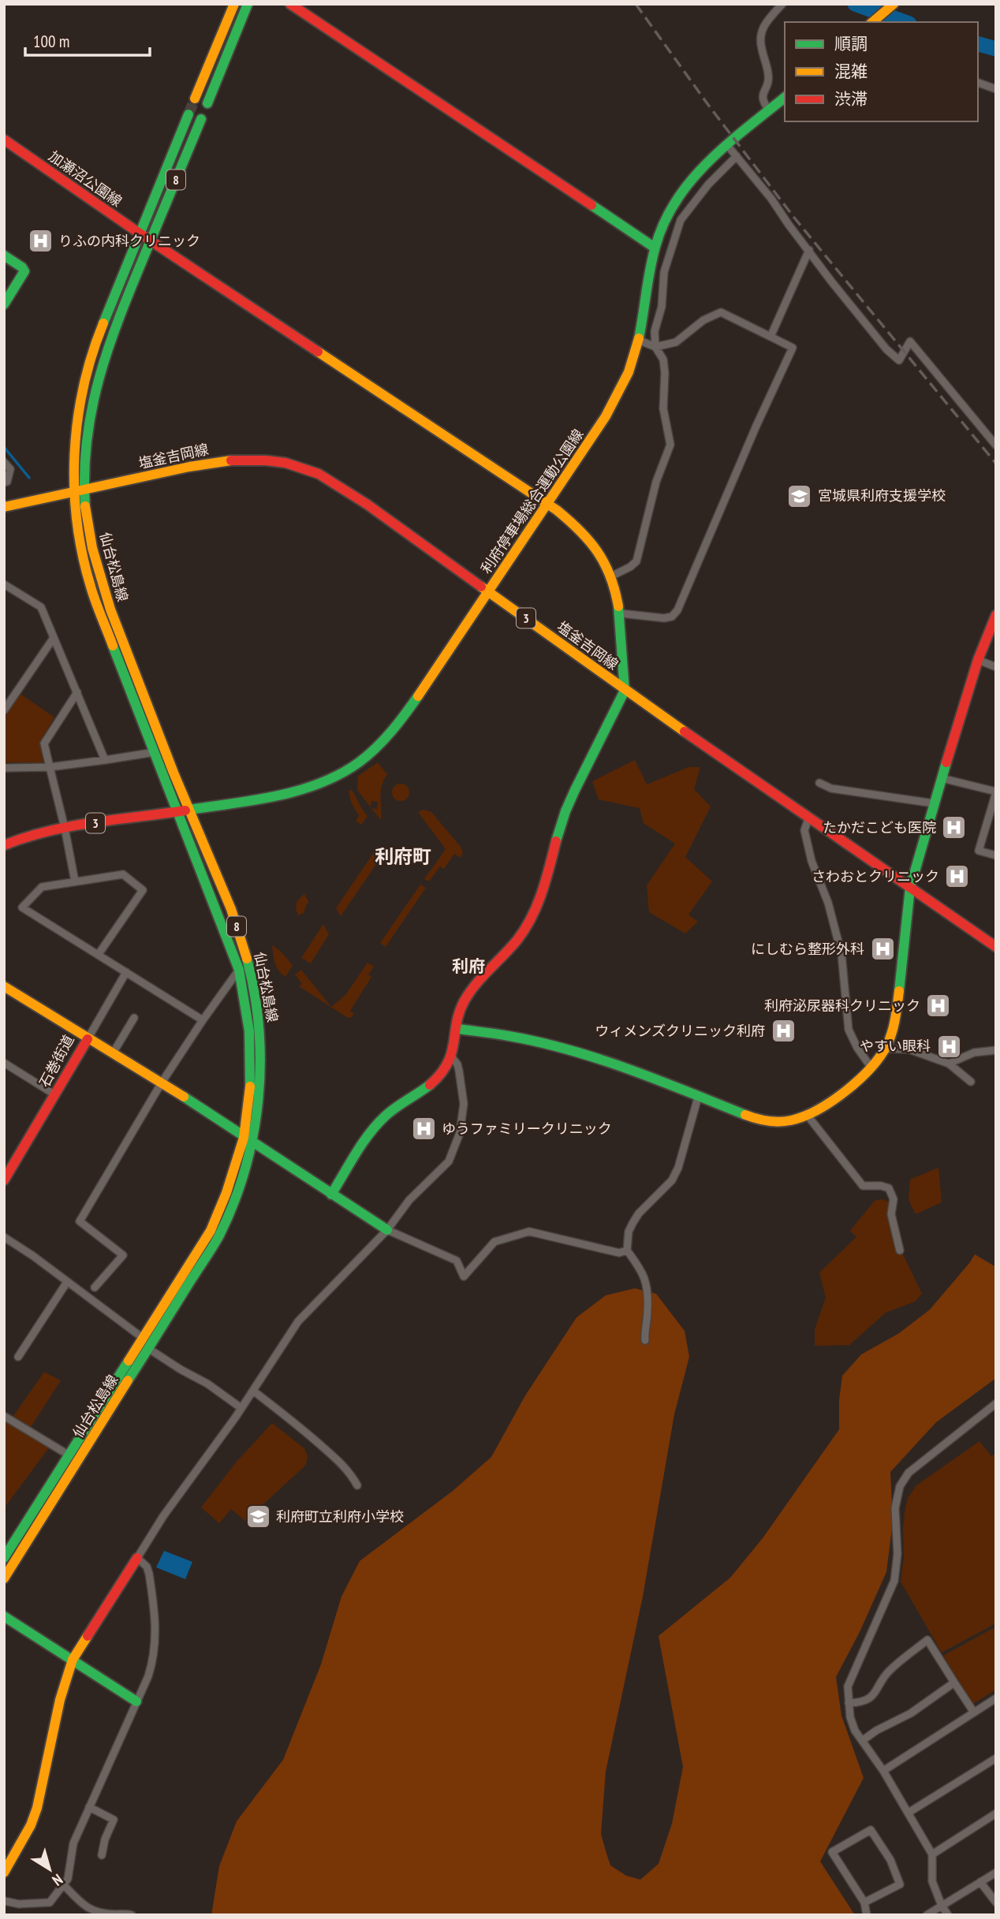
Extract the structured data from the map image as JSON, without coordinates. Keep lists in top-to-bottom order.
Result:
{
  "streets": {
    "main road": [
      "加瀬沼公園線",
      "8",
      "塩釜吉岡線",
      "利府停車場総合運動公園線",
      "仙台松島線",
      "3",
      "石巻街道"
    ]
  },
  "crossings": [
    ["加瀬沼公園線", "8"],
    ["加瀬沼公園線", "塩釜吉岡線"],
    ["加瀬沼公園線", "利府停車場総合運動公園線"],
    ["加瀬沼公園線", "仙台松島線"],
    ["8", "仙台松島線"],
    ["塩釜吉岡線", "利府停車場総合運動公園線"],
    ["塩釜吉岡線", "仙台松島線"],
    ["利府停車場総合運動公園線", "仙台松島線"],
    ["利府停車場総合運動公園線", "3"],
    ["仙台松島線", "3"]
  ],
  "districts": ["利府町", "利府"],
  "places": {
    "hospital": [
      "りふの内科クリニック",
      "たかだこども医院",
      "さわおとクリニック",
      "にしむら整形外科",
      "利府泌尿器科クリニック",
      "ウィメンズクリニック利府",
      "やすい眼科",
      "ゆうファミリークリニック"
    ],
    "school or university": ["宮城県利府支援学校", "利府町立利府小学校"]
  },
  "legend": ["順調", "混雑", "渋滞"],
  "scale_bar": "100 m",
  "north": "bottom right"
}
